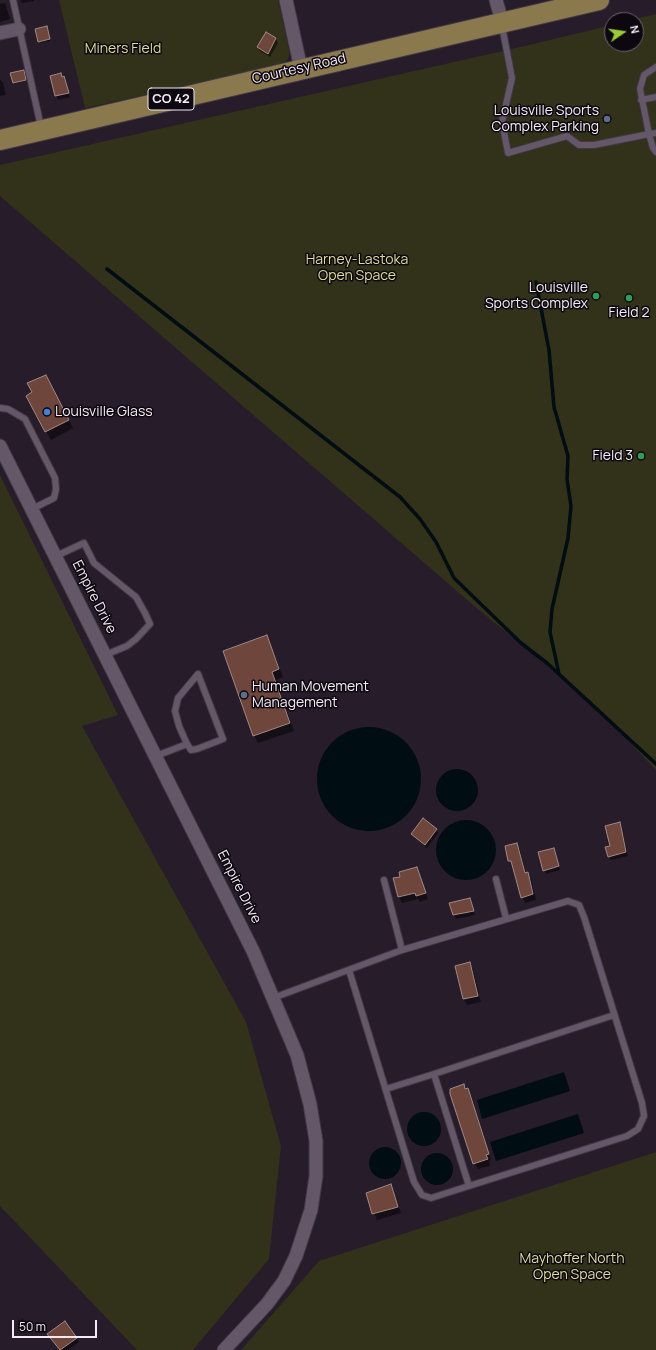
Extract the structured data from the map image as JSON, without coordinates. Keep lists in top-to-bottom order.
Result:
{
  "streets": {
    "main road": ["Courtesy Road", "CO 42"],
    "street": ["Empire Drive"]
  },
  "parks": ["Miners Field", "Harney-Lastoka Open Space", "Mayhoffer North Open Space"],
  "places": [
    "Louisville Sports Complex Parking",
    "Louisville Sports Complex",
    "Field 2",
    "Louisville Glass",
    "Field 3",
    "Human Movement Management"
  ],
  "scale_bar": "50 m",
  "north": "right"
}
